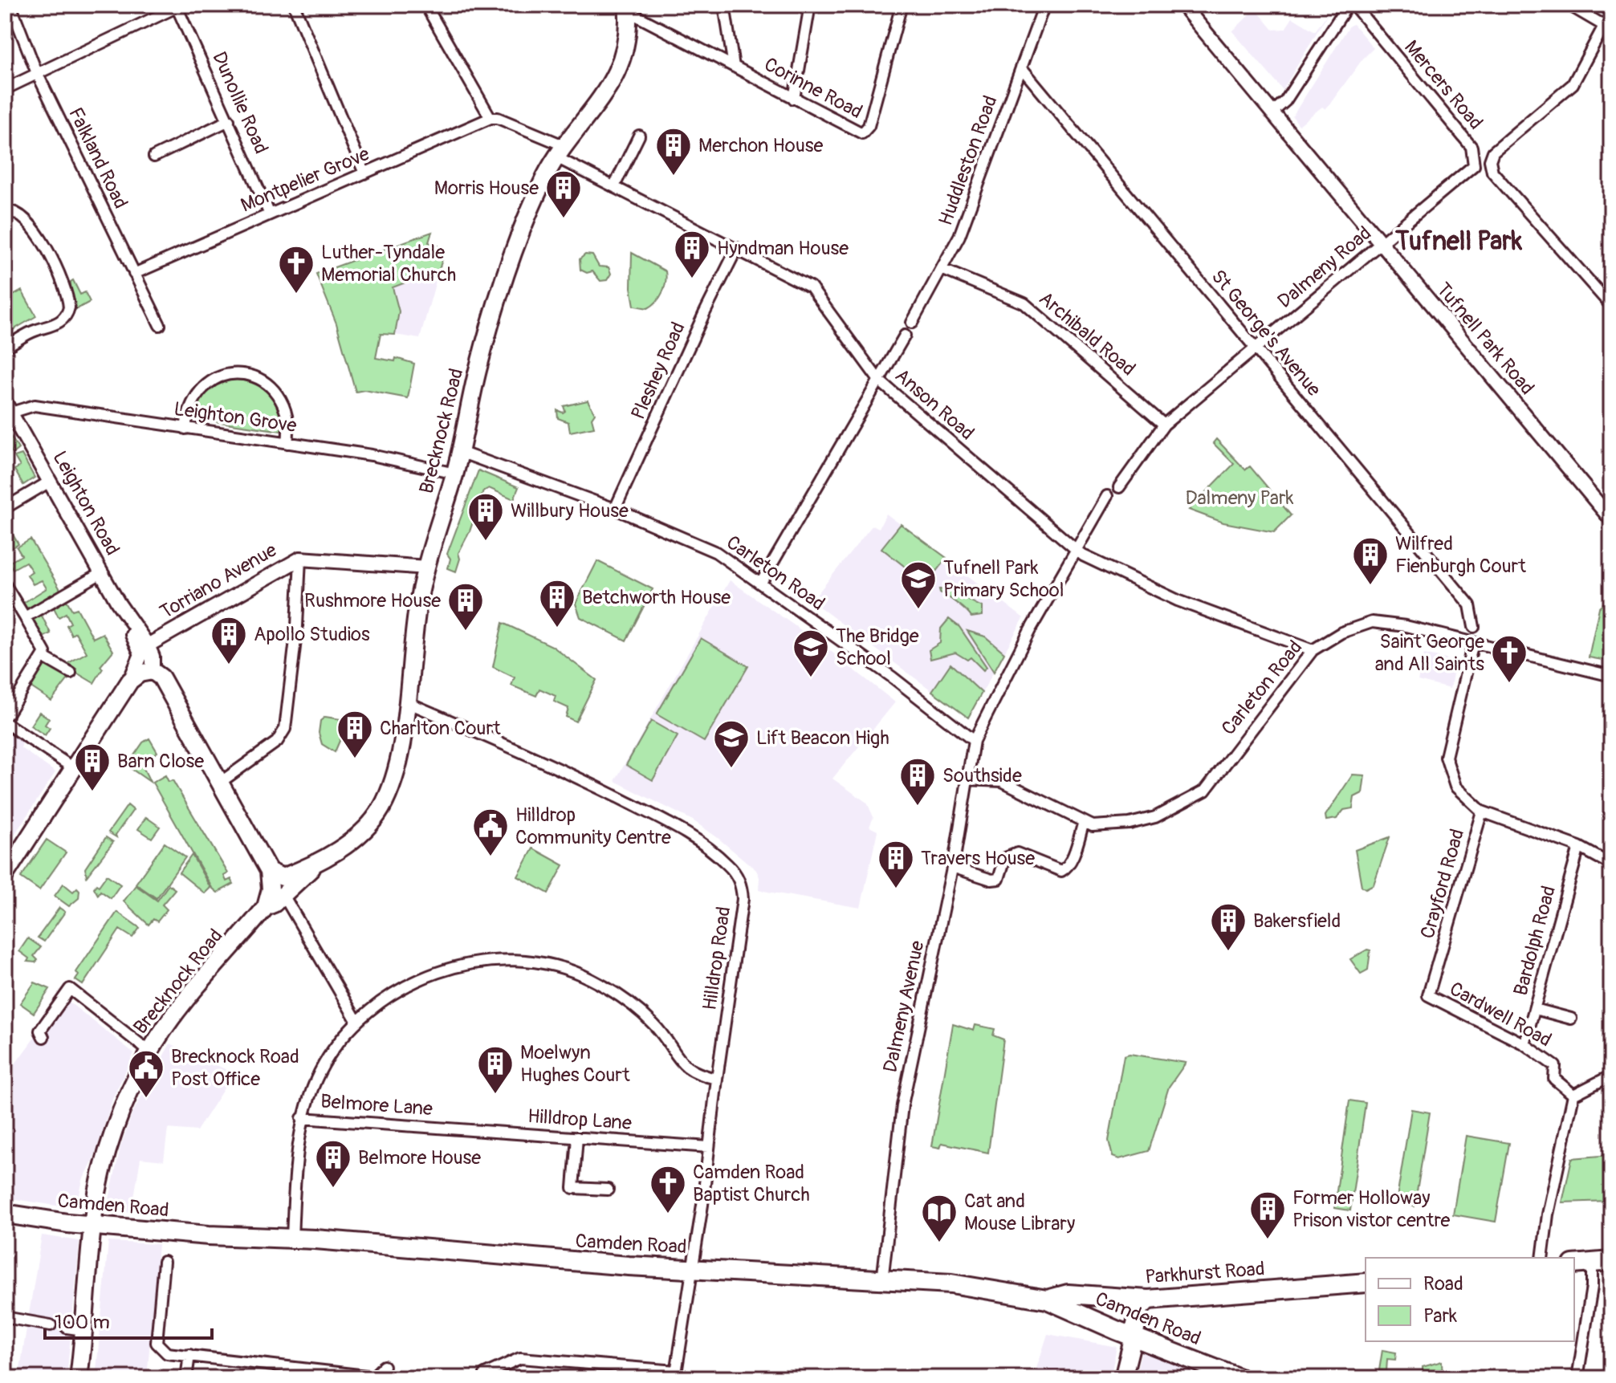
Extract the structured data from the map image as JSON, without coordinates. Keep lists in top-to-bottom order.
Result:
{
  "streets": {
    "highway": ["Camden Road", "Parkhurst Road"],
    "main road": ["Brecknock Road", "Leighton Road"],
    "street": [
      "Mercers Road",
      "Corinne Road",
      "Dunollie Road",
      "Falkland Road",
      "Huddleston Road",
      "Montpelier Grove",
      "Dalmeny Road",
      "St George's Avenue",
      "Archibald Road",
      "Tufnell Park Road",
      "Pleshey Road",
      "Anson Road",
      "Leighton Grove",
      "Carleton Road",
      "Torriano Avenue",
      "Crayford Road",
      "Bardolph Road",
      "Hilldrop Road",
      "Dalmeny Avenue",
      "Cardwell Road",
      "Belmore Lane",
      "Hilldrop Lane"
    ]
  },
  "crossings": [
    ["Mercers Road", "Dalmeny Road"],
    ["Corinne Road", "Brecknock Road"],
    ["Dunollie Road", "Montpelier Grove"],
    ["Falkland Road", "Montpelier Grove"],
    ["Huddleston Road", "St George's Avenue"],
    ["Huddleston Road", "Archibald Road"],
    ["Montpelier Grove", "Anson Road"],
    ["Dalmeny Road", "St George's Avenue"],
    ["Dalmeny Road", "Archibald Road"],
    ["Dalmeny Road", "Tufnell Park Road"],
    ["Pleshey Road", "Anson Road"],
    ["Pleshey Road", "Carleton Road"],
    ["Anson Road", "Brecknock Road"],
    ["Anson Road", "Carleton Road"],
    ["Leighton Grove", "Brecknock Road"],
    ["Leighton Grove", "Leighton Road"],
    ["Brecknock Road", "Leighton Road"],
    ["Brecknock Road", "Carleton Road"],
    ["Brecknock Road", "Torriano Avenue"],
    ["Brecknock Road", "Hilldrop Road"],
    ["Brecknock Road", "Camden Road"],
    ["Leighton Road", "Torriano Avenue"],
    ["Carleton Road", "Crayford Road"],
    ["Carleton Road", "Dalmeny Avenue"],
    ["Crayford Road", "Cardwell Road"],
    ["Bardolph Road", "Cardwell Road"],
    ["Hilldrop Road", "Hilldrop Lane"],
    ["Hilldrop Road", "Camden Road"],
    ["Dalmeny Avenue", "Camden Road"],
    ["Belmore Lane", "Hilldrop Lane"],
    ["Camden Road", "Parkhurst Road"]
  ],
  "districts": ["Tufnell Park"],
  "parks": ["Dalmeny Park"],
  "places": {
    "building": [
      "Merchon House",
      "Morris House",
      "Hyndman House",
      "Willbury House",
      "Wilfred Fienburgh Court",
      "Betchworth House",
      "Rushmore House",
      "Apollo Studios",
      "Charlton Court",
      "Barn Close",
      "Southside",
      "Travers House",
      "Bakersfield",
      "Moelwyn Hughes Court",
      "Belmore House",
      "Former Holloway Prison vistor centre"
    ],
    "church": ["Luther-Tyndale Memorial Church", "Saint George and All Saints", "Camden Road Baptist Church"],
    "school or university": ["Tufnell Park Primary School", "The Bridge School", "Lift Beacon High"],
    "public building": ["Hilldrop Community Centre", "Brecknock Road Post Office"],
    "library": ["Cat and Mouse Library"]
  },
  "legend": ["Road", "Park"],
  "scale_bar": "100 m"
}
